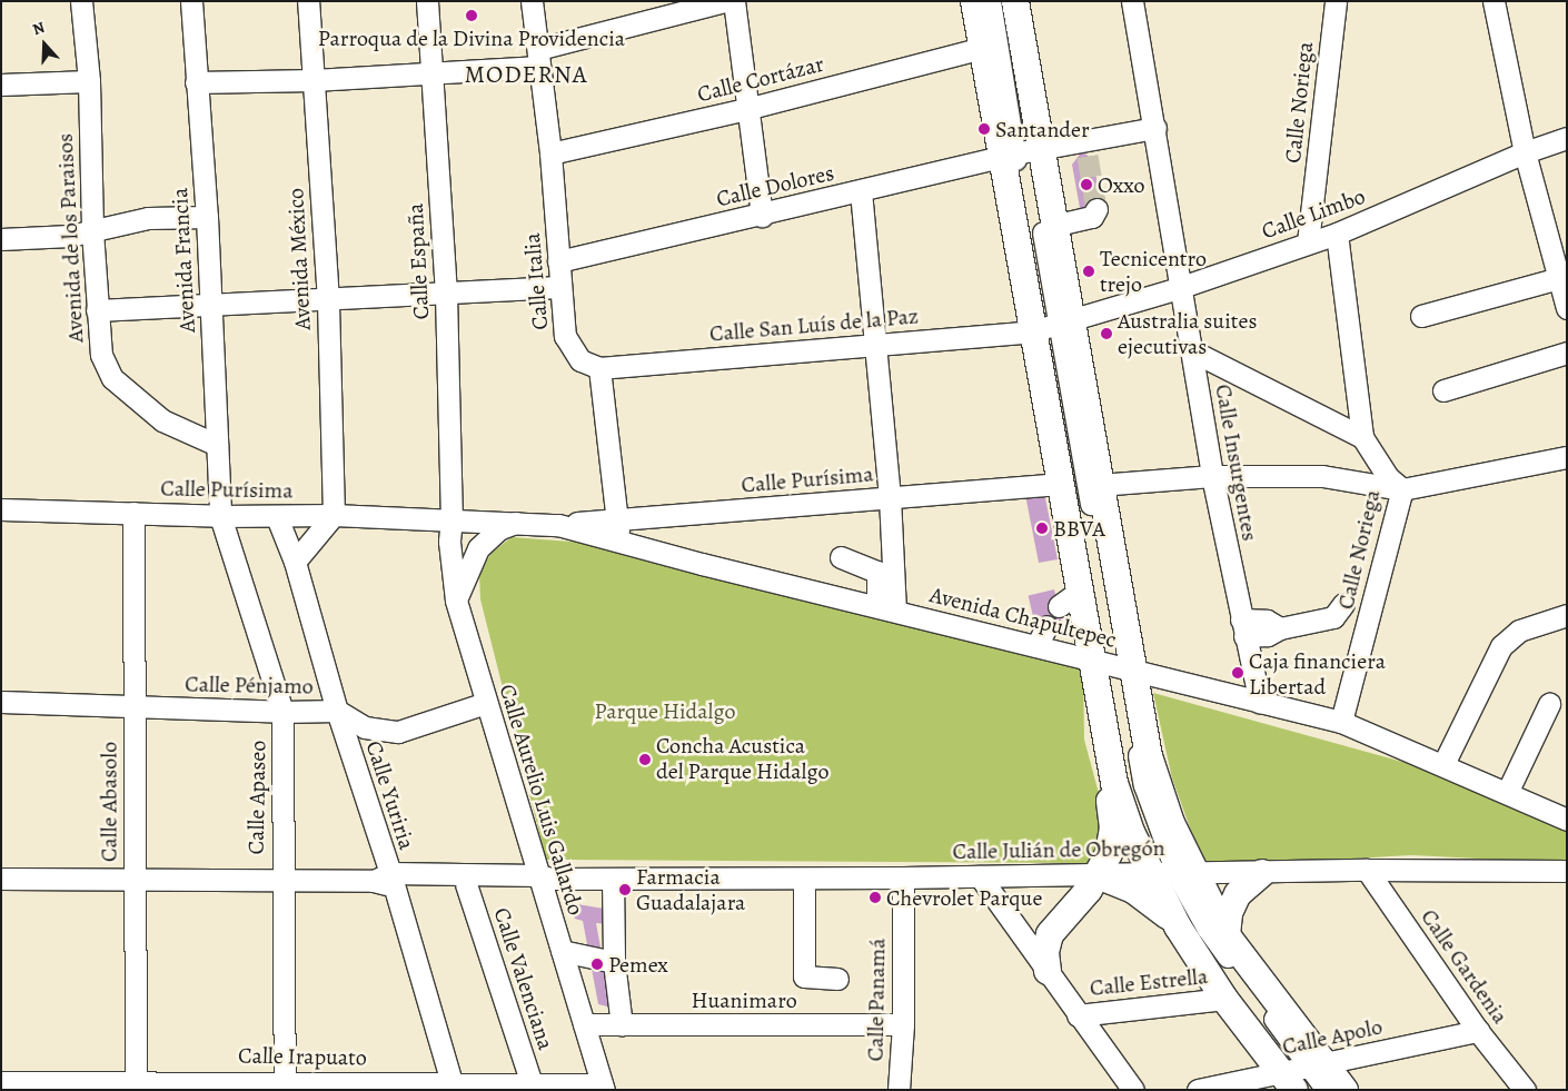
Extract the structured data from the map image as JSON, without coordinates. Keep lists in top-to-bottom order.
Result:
{
  "streets": {
    "street": [
      "Calle Cortázar",
      "Calle Noriega",
      "Calle Dolores",
      "Calle Limbo",
      "Avenida de los Paraisos",
      "Avenida México",
      "Avenida Francia",
      "Calle España",
      "Calle Italia",
      "Calle San Luís de la Paz",
      "Calle Insurgentes",
      "Calle Purísima",
      "Avenida Chapultepec",
      "Calle Pénjamo",
      "Calle Yuriria",
      "Calle Apaseo",
      "Calle Aurelio Luis Gallardo",
      "Calle Abasolo",
      "Calle Julián de Obregón",
      "Calle Gardenia",
      "Calle Valenciana",
      "Calle Estrella",
      "Huanimaro",
      "Calle Panamá",
      "Calle Apolo",
      "Calle Irapuato"
    ]
  },
  "crossings": [
    ["Calle Cortázar", "Calle Italia"],
    ["Calle Noriega", "Calle Limbo"],
    ["Calle Noriega", "Avenida Chapultepec"],
    ["Calle Dolores", "Calle Italia"],
    ["Calle Dolores", "Calle Insurgentes"],
    ["Calle Limbo", "Calle San Luís de la Paz"],
    ["Calle Limbo", "Calle Insurgentes"],
    ["Avenida de los Paraisos", "Avenida Francia"],
    ["Avenida México", "Calle Purísima"],
    ["Avenida Francia", "Calle Purísima"],
    ["Avenida Francia", "Calle Apaseo"],
    ["Calle España", "Calle Purísima"],
    ["Calle España", "Calle Aurelio Luis Gallardo"],
    ["Calle Italia", "Calle San Luís de la Paz"],
    ["Calle Insurgentes", "Avenida Chapultepec"],
    ["Calle Purísima", "Avenida Chapultepec"],
    ["Calle Purísima", "Calle Yuriria"],
    ["Calle Purísima", "Calle Apaseo"],
    ["Calle Purísima", "Calle Aurelio Luis Gallardo"],
    ["Calle Purísima", "Calle Abasolo"],
    ["Calle Pénjamo", "Calle Yuriria"],
    ["Calle Pénjamo", "Calle Apaseo"],
    ["Calle Pénjamo", "Calle Aurelio Luis Gallardo"],
    ["Calle Pénjamo", "Calle Abasolo"],
    ["Calle Yuriria", "Calle Irapuato"],
    ["Calle Apaseo", "Calle Irapuato"],
    ["Calle Aurelio Luis Gallardo", "Calle Julián de Obregón"],
    ["Calle Aurelio Luis Gallardo", "Huanimaro"],
    ["Calle Aurelio Luis Gallardo", "Calle Irapuato"],
    ["Calle Abasolo", "Calle Irapuato"],
    ["Calle Julián de Obregón", "Calle Gardenia"],
    ["Calle Julián de Obregón", "Calle Panamá"],
    ["Calle Gardenia", "Calle Apolo"],
    ["Calle Valenciana", "Calle Irapuato"],
    ["Huanimaro", "Calle Panamá"]
  ],
  "districts": ["MODERNA"],
  "parks": ["Parque Hidalgo"],
  "places": [
    "Parroqua de la Divina Providencia",
    "Santander",
    "Oxxo",
    "Tecnicentro trejo",
    "Australia suites ejecutivas",
    "BBVA",
    "Caja financiera Libertad",
    "Concha Acustica del Parque Hidalgo",
    "Farmacia Guadalajara",
    "Chevrolet Parque",
    "Pemex"
  ],
  "north": "top"
}
